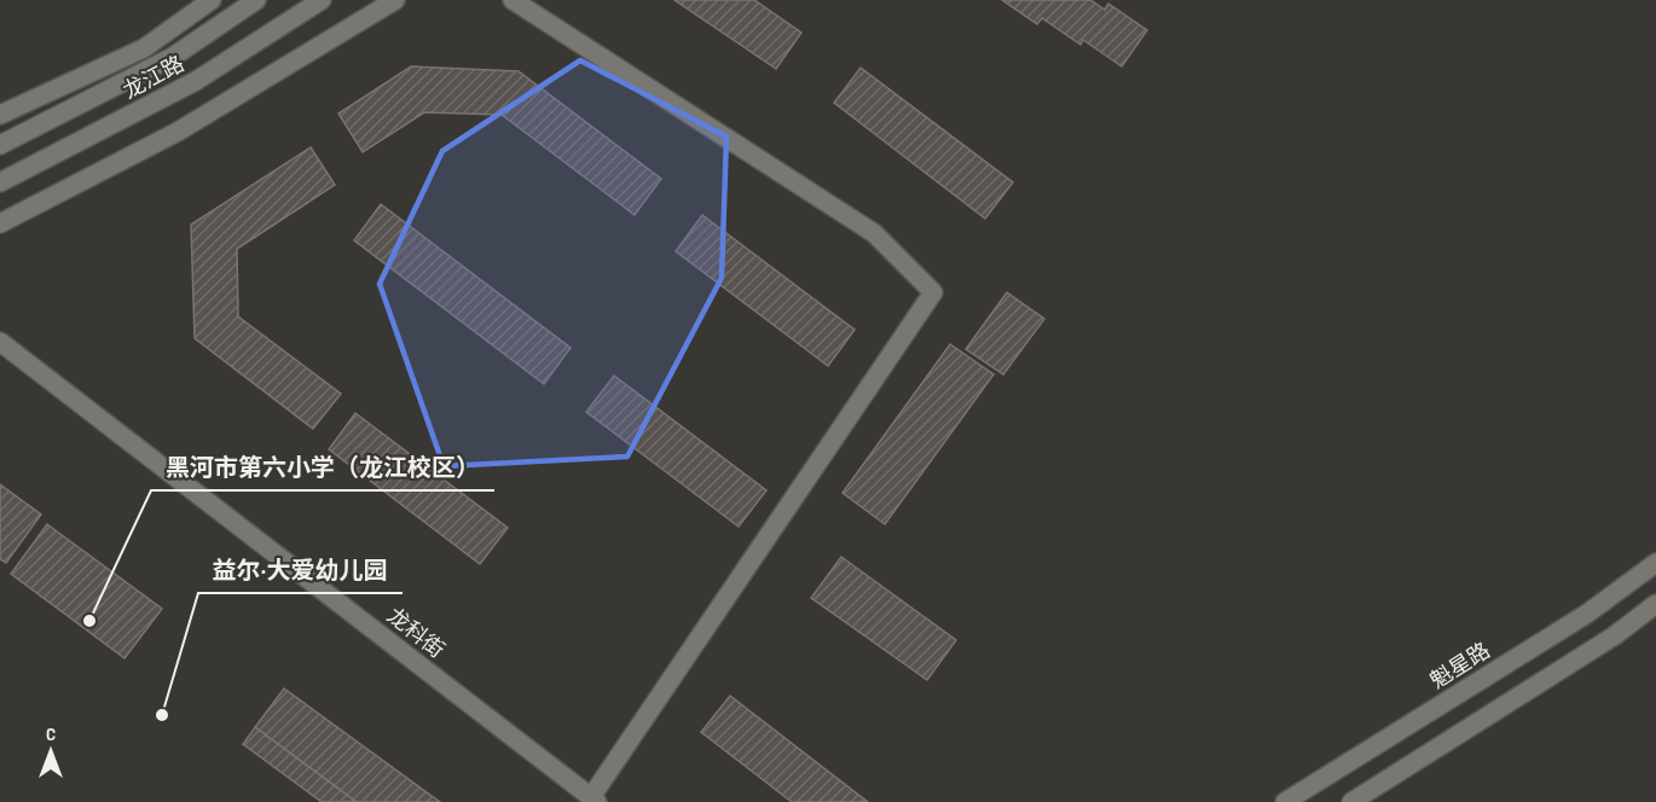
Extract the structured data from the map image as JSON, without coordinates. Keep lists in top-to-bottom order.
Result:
{
  "streets": {
    "street": ["龙江路", "龙科街", "魁星路"]
  },
  "places": ["黑河市第六小学（龙江校区）", "益尔·大爱幼儿园"],
  "north": "top"
}
